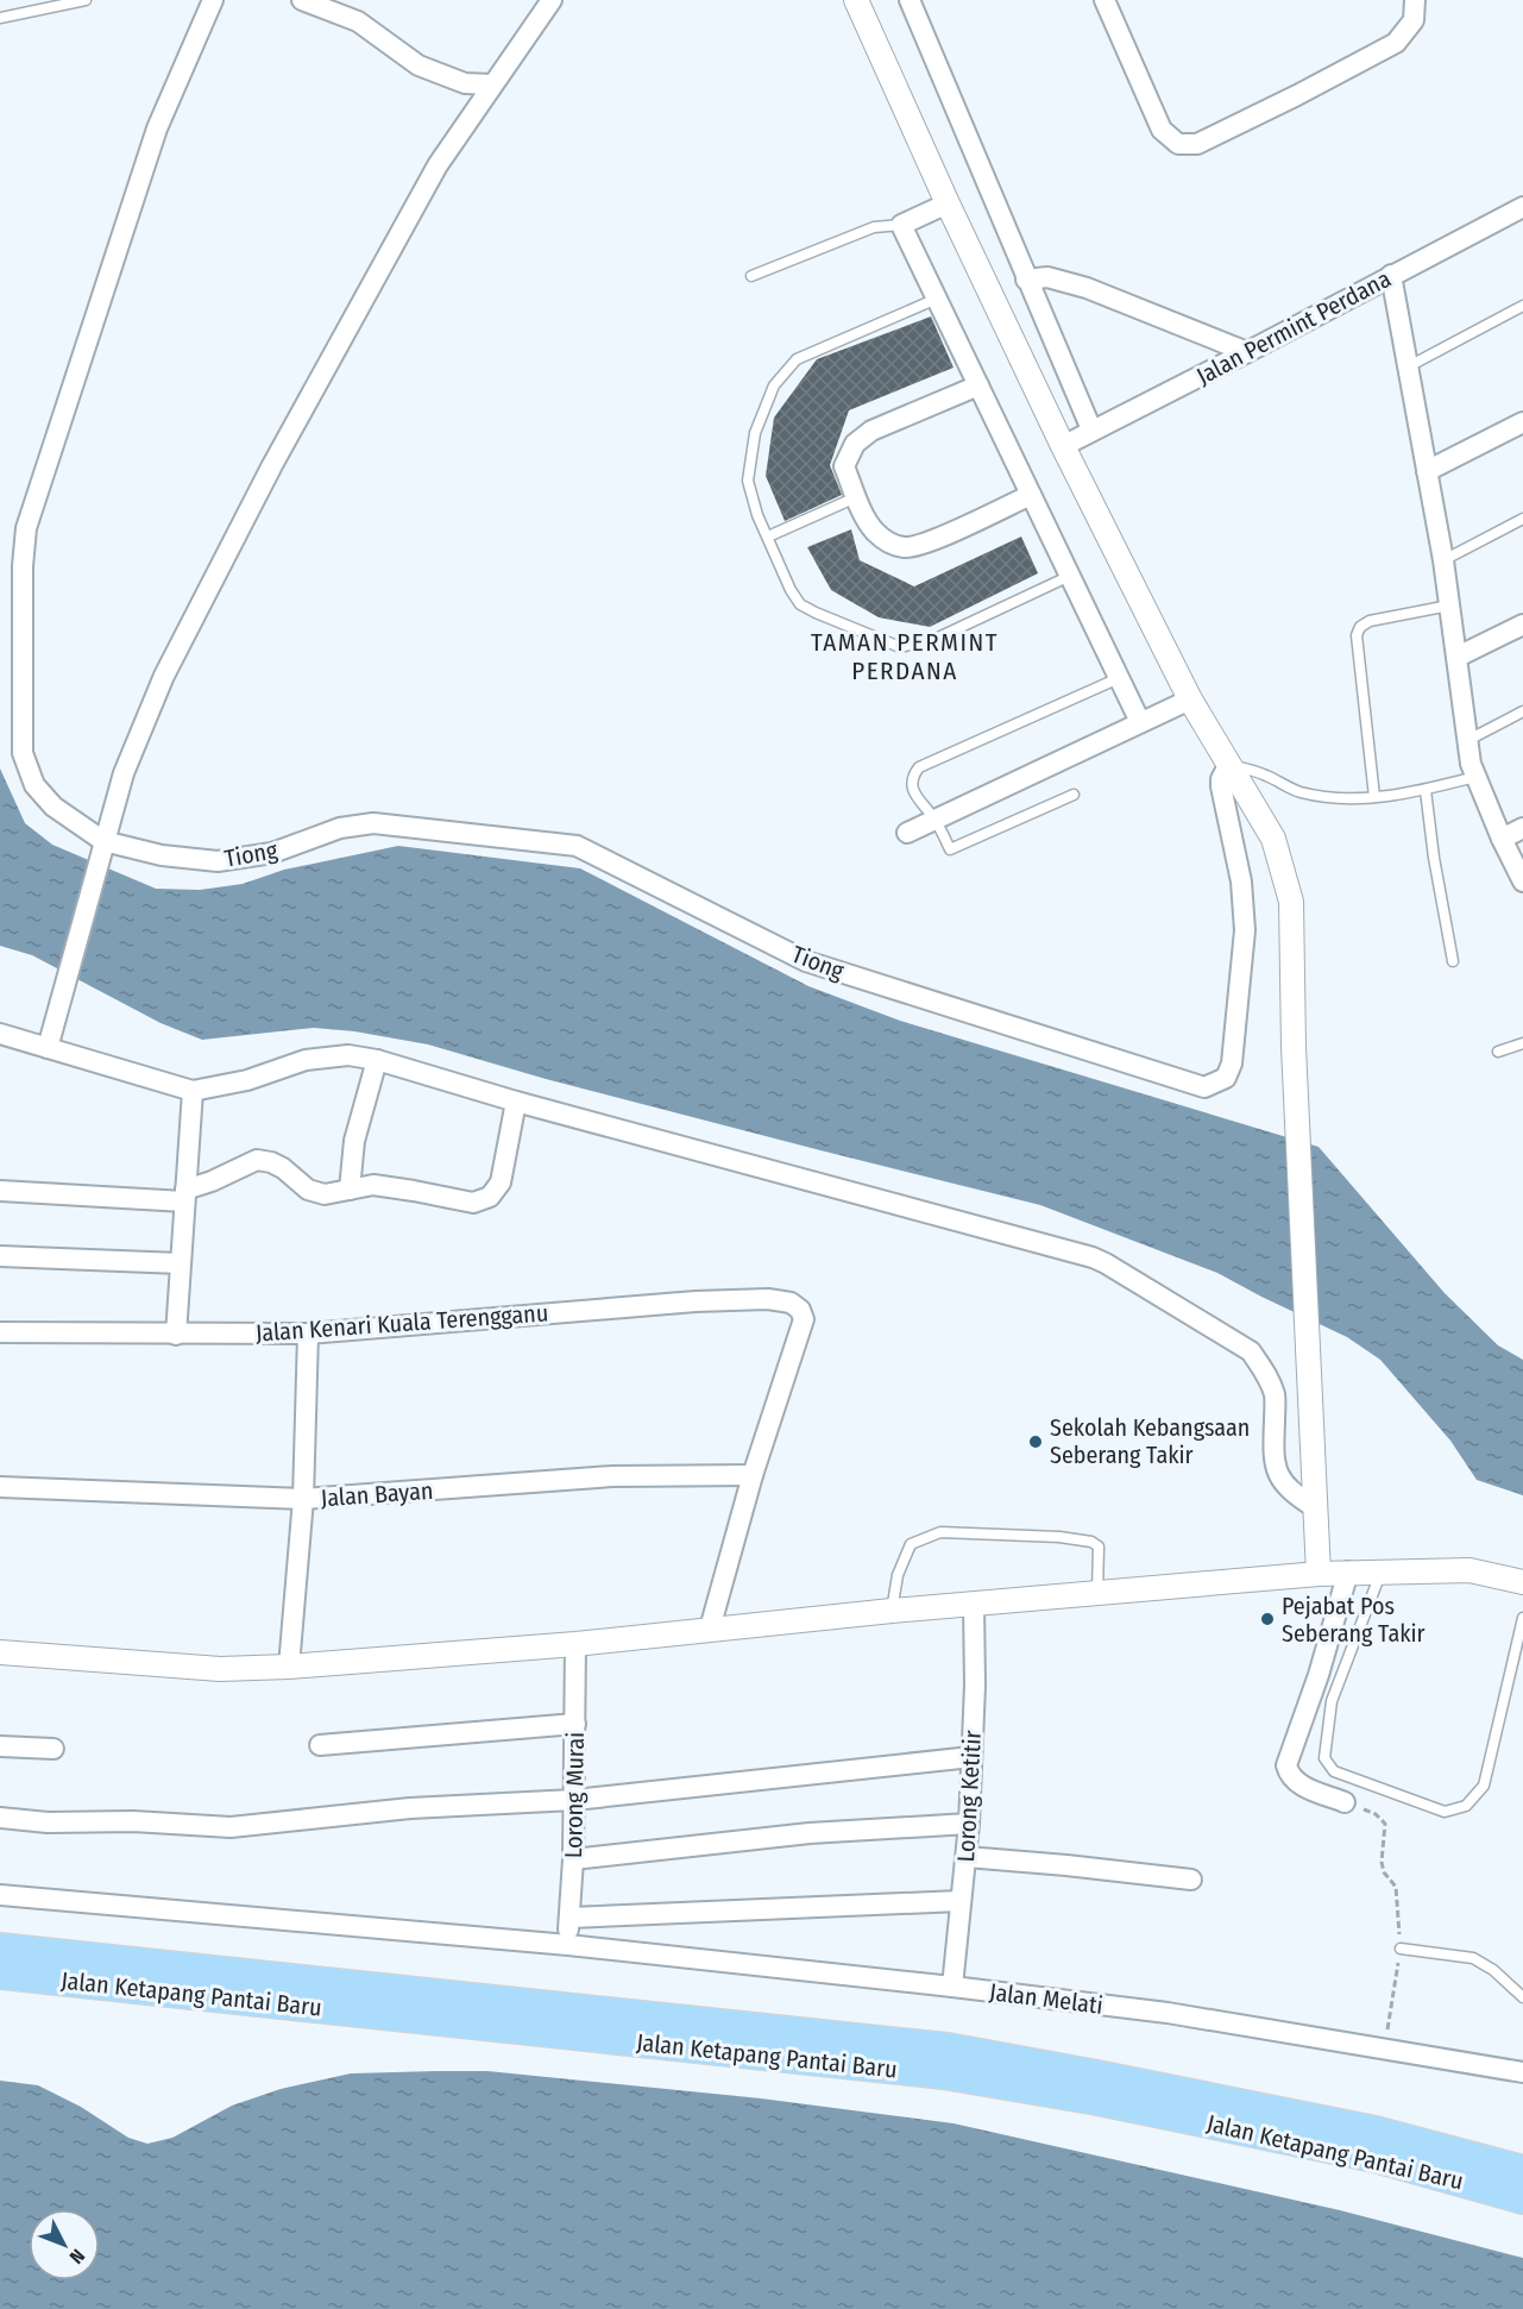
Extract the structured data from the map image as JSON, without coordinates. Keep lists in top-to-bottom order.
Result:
{
  "streets": {
    "main road": ["Jalan Ketapang Pantai Baru"],
    "street": [
      "Jalan Permint Perdana",
      "Tiong",
      "Jalan Kenari Kuala Terengganu",
      "Jalan Bayan",
      "Lorong Murai",
      "Lorong Ketitir",
      "Jalan Melati"
    ]
  },
  "crossings": [
    ["Jalan Kenari Kuala Terengganu", "Jalan Bayan"],
    ["Lorong Murai", "Jalan Melati"],
    ["Lorong Ketitir", "Jalan Melati"]
  ],
  "districts": ["TAMAN PERMINT PERDANA"],
  "places": ["Sekolah Kebangsaan Seberang Takir", "Pejabat Pos Seberang Takir"],
  "north": "bottom right"
}
